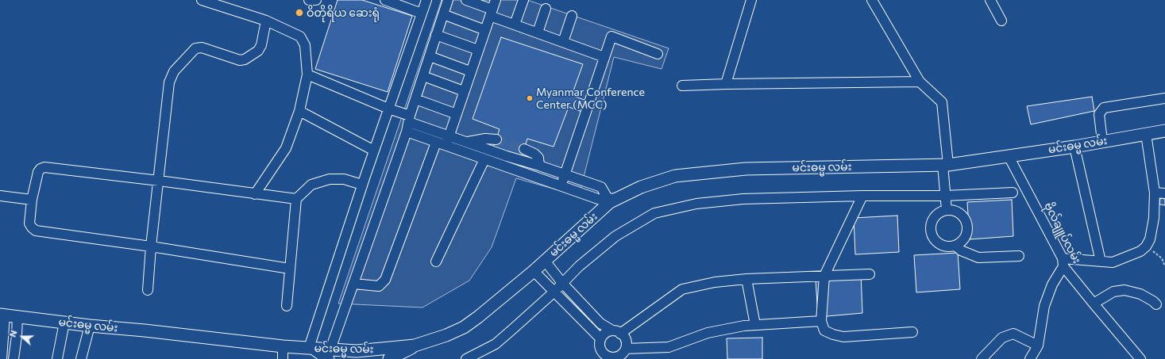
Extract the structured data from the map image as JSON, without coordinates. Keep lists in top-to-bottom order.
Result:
{
  "streets": {
    "main road": ["မင်းဓမ္မ လမ်း"],
    "street": ["ဗိုလ်ချူပ်လမ်း"]
  },
  "crossings": [
    ["မင်းဓမ္မ လမ်း", "ဗိုလ်ချူပ်လမ်း"]
  ],
  "places": ["ဝိတိုရိယ ဆေးရုံ", "Myanmar Conference Center (MCC)"],
  "north": "left"
}
